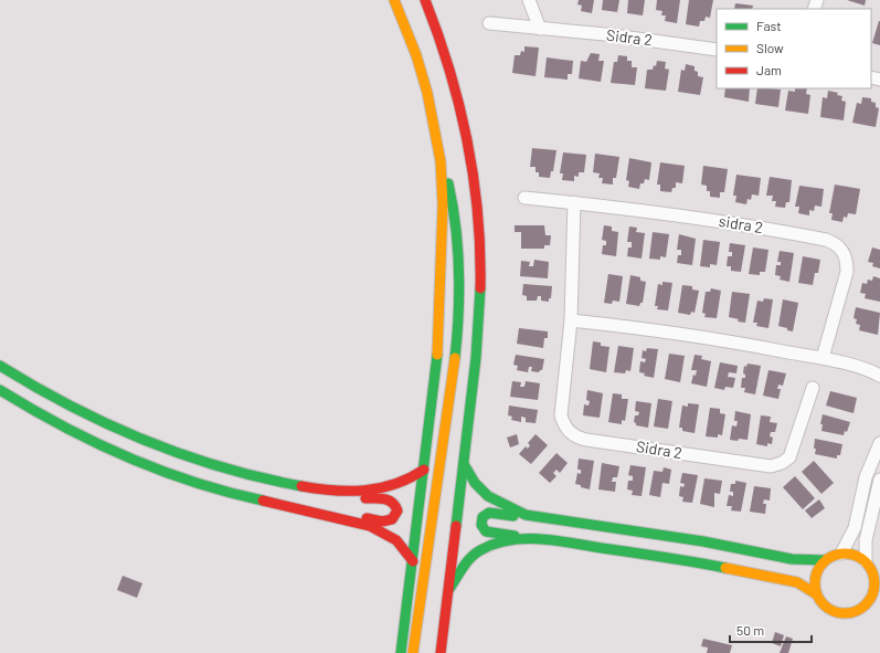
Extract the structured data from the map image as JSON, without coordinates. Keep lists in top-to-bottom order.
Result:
{
  "streets": {
    "street": ["Sidra 2", "sidra 2"]
  },
  "crossings": [
    ["Sidra 2", "sidra 2"]
  ],
  "legend": ["Fast", "Slow", "Jam"],
  "scale_bar": "50 m"
}
